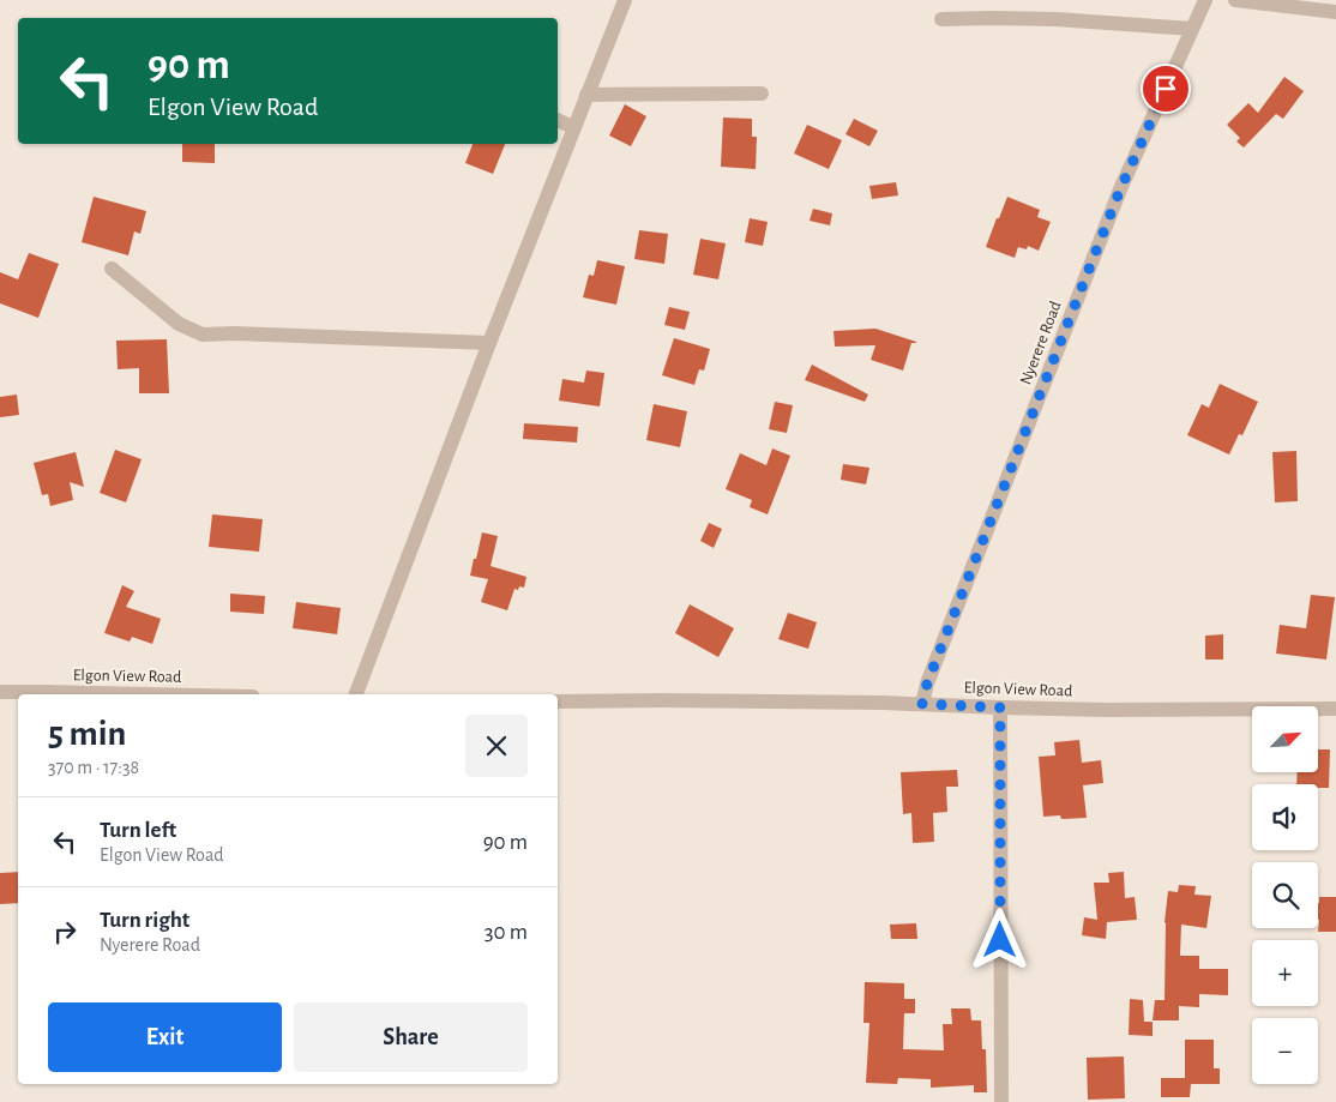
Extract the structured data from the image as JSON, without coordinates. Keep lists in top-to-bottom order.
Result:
{
  "streets": {
    "street": ["Nyerere Road", "Elgon View Road"]
  },
  "crossings": [
    ["Nyerere Road", "Elgon View Road"]
  ],
  "north": "top right",
  "page": {
    "turn": ["90 m", "Elgon View Road"],
    "heading": ["5 min", "370 m · 17:38"],
    "map_buttons": ["+", "−"],
    "list": [
      {
        "name": "Turn left",
        "note": "Elgon View Road",
        "value": "90 m"
      },
      {
        "name": "Turn right",
        "note": "Nyerere Road",
        "value": "30 m"
      }
    ],
    "buttons": ["Exit", "Share"]
  }
}
